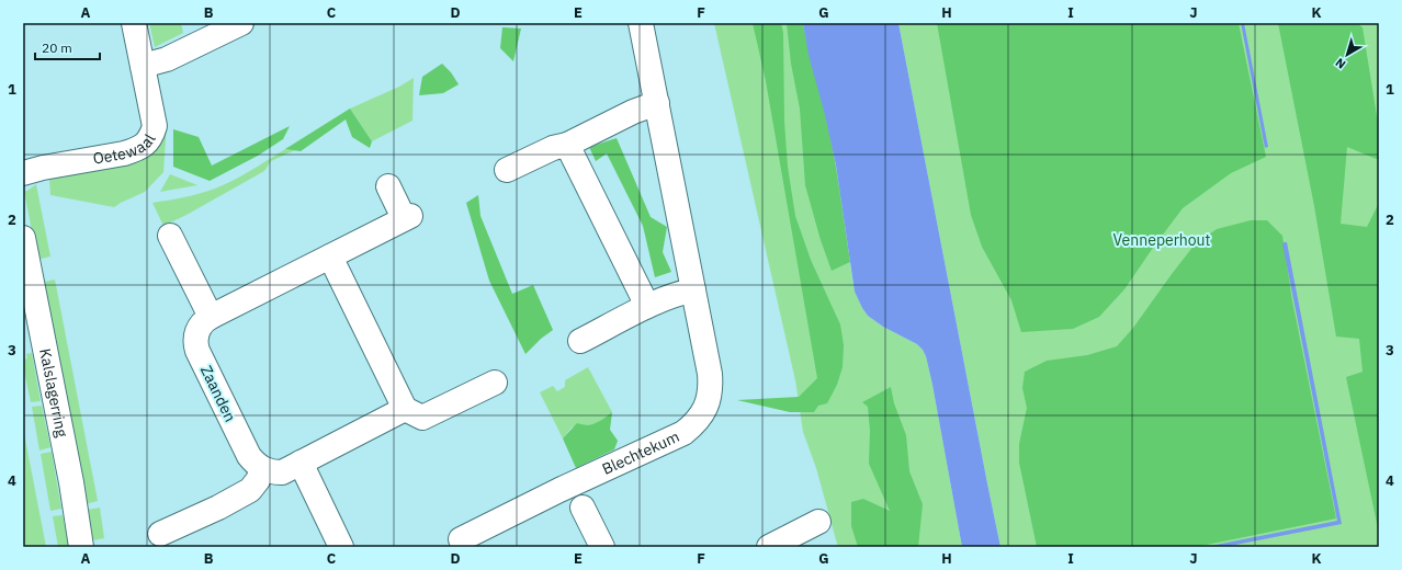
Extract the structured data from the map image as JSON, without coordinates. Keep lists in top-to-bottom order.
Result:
{
  "streets": {
    "street": [
      "Oetewaal",
      "Kalslagerring",
      "Zaanden",
      "Blechtekum"
    ]
  },
  "parks": ["Venneperhout"],
  "scale_bar": "20 m",
  "north": "bottom left",
  "grid": {
    "columns": [
      "A",
      "B",
      "C",
      "D",
      "E",
      "F",
      "G",
      "H",
      "I",
      "J",
      "K"
    ],
    "rows": [
      "1",
      "2",
      "3",
      "4"
    ]
  }
}
